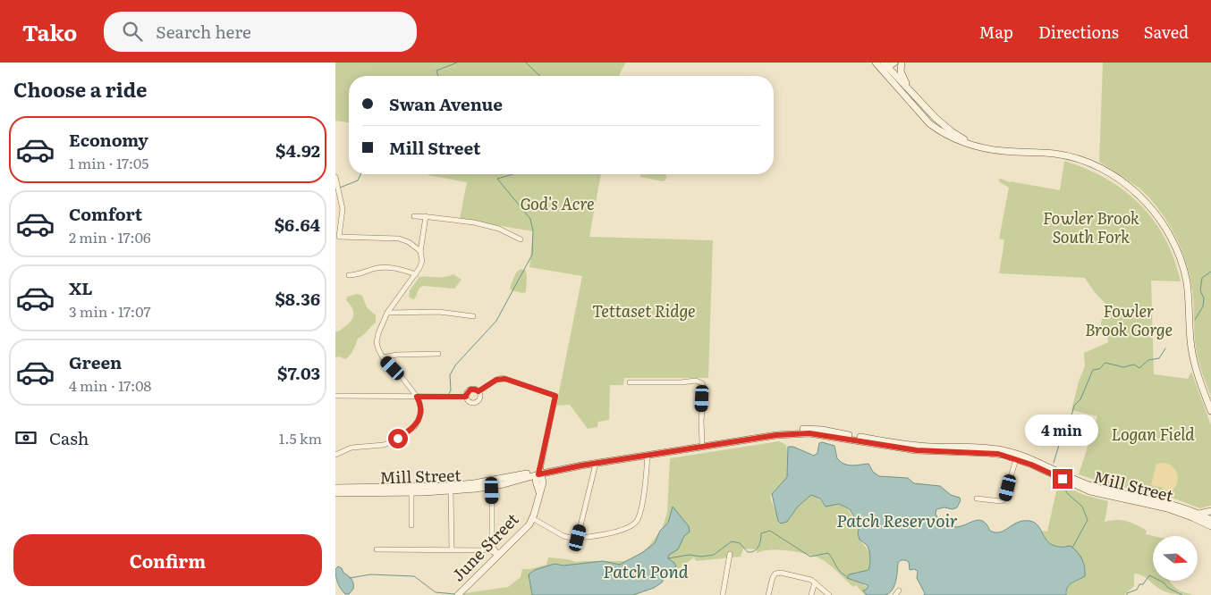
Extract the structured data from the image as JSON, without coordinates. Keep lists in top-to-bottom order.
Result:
{
  "streets": {
    "main road": ["Mill Street", "June Street"]
  },
  "crossings": [
    ["Mill Street", "June Street"]
  ],
  "water": ["Patch Reservoir", "Patch Pond"],
  "parks": [
    "God's Acre",
    "Fowler Brook South Fork",
    "Tettaset Ridge",
    "Fowler Brook Gorge",
    "Logan Field"
  ],
  "north": "right",
  "page": {
    "header": "Tako",
    "search": "Search here",
    "nav": ["Map", "Directions", "Saved"],
    "heading": "Choose a ride",
    "banner": ["Swan Avenue", "Mill Street"],
    "list": [
      {
        "name": "Economy",
        "note": "1 min · 17:05",
        "value": "$4.92"
      },
      {
        "name": "Comfort",
        "note": "2 min · 17:06",
        "value": "$6.64"
      },
      {
        "name": "XL",
        "note": "3 min · 17:07",
        "value": "$8.36"
      },
      {
        "name": "Green",
        "note": "4 min · 17:08",
        "value": "$7.03"
      }
    ],
    "pay": ["Cash", "1.5 km"],
    "bubble": "4 min",
    "buttons": "Confirm"
  }
}
